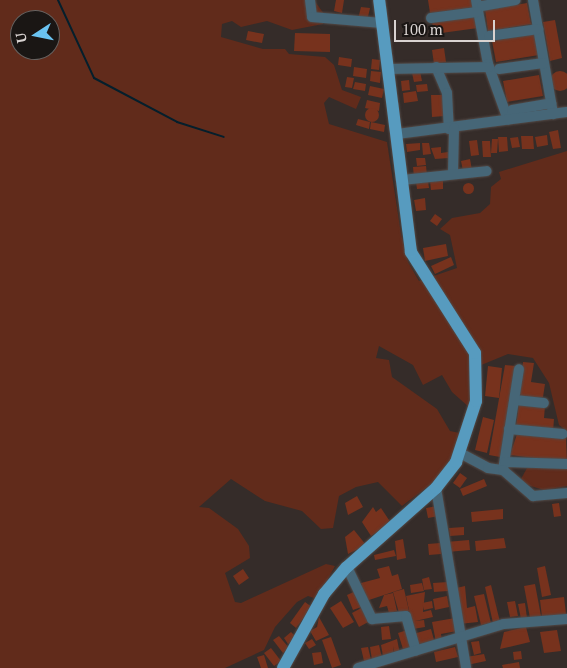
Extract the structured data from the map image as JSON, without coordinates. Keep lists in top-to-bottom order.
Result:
{
  "scale_bar": "100 m",
  "north": "left"
}
